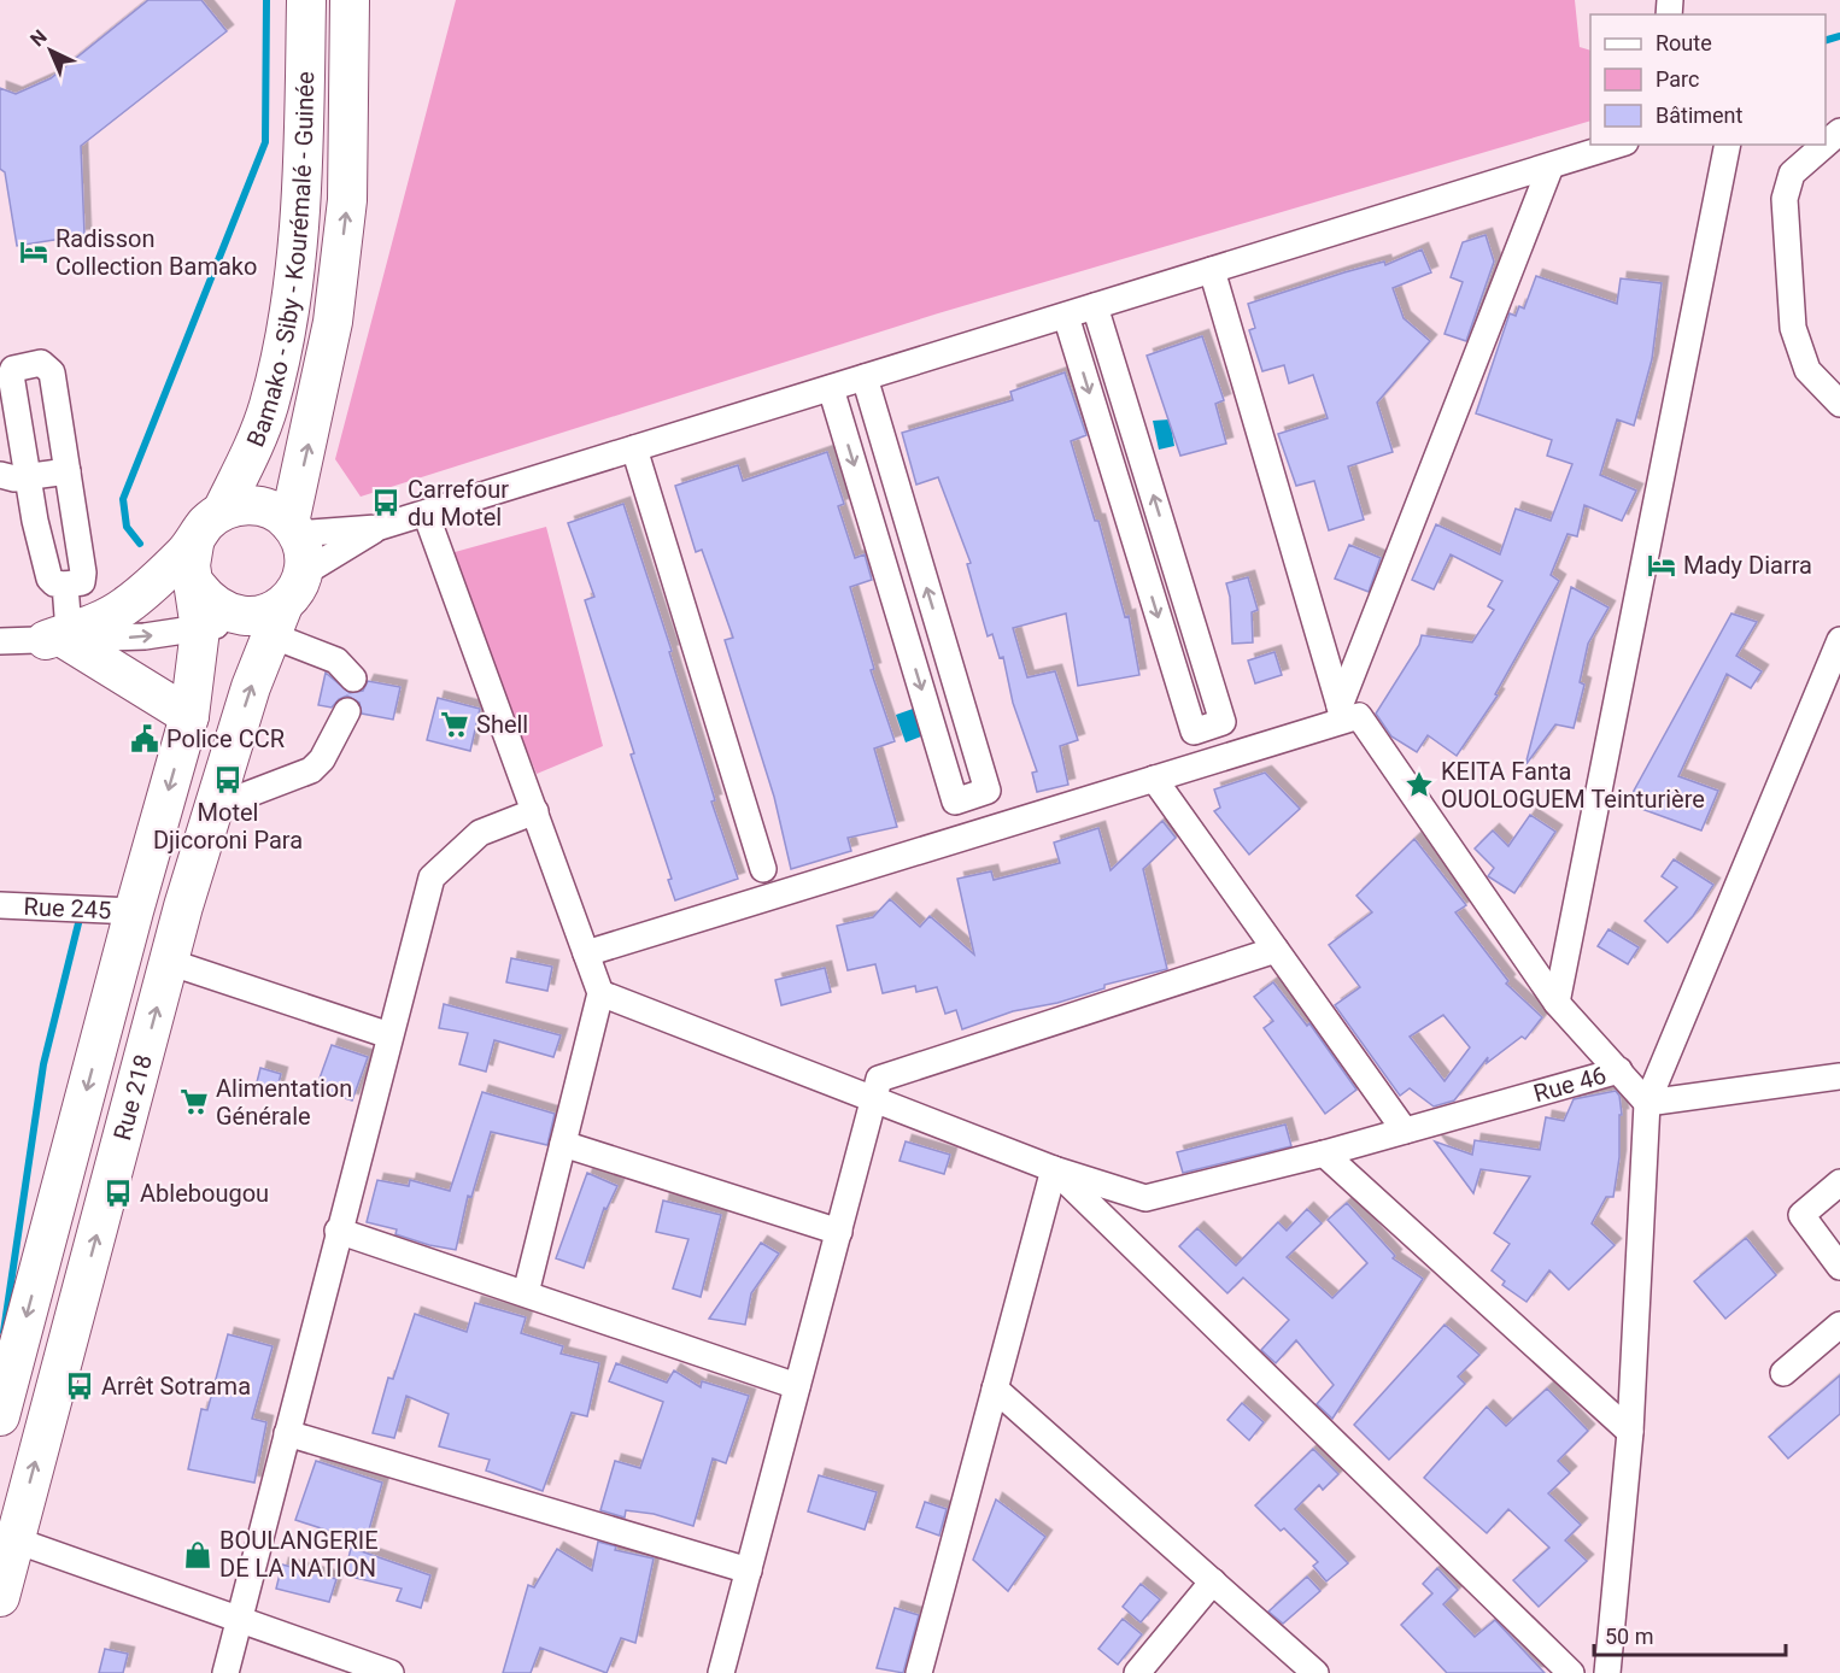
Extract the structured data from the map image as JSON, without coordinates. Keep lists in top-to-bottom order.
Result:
{
  "streets": {
    "highway": ["Bamako - Siby - Kourémalé - Guinée", "Rue 218"],
    "street": ["Rue 245", "Rue 46"]
  },
  "crossings": [
    ["Bamako - Siby - Kourémalé - Guinée", "Rue 218"]
  ],
  "places": {
    "hotel": ["Radisson Collection Bamako", "Mady Diarra"],
    "bus stop": [
      "Carrefour du Motel",
      "Motel Djicoroni Para",
      "Ablebougou",
      "Arrêt Sotrama"
    ],
    "supermarket": ["Shell", "Alimentation Générale"],
    "public building": ["Police CCR"],
    "place": ["KEITA Fanta OUOLOGUEM Teinturière"],
    "shop": ["BOULANGERIE DE LA NATION"]
  },
  "legend": ["Route", "Parc", "Bâtiment"],
  "scale_bar": "50 m",
  "north": "top left"
}
